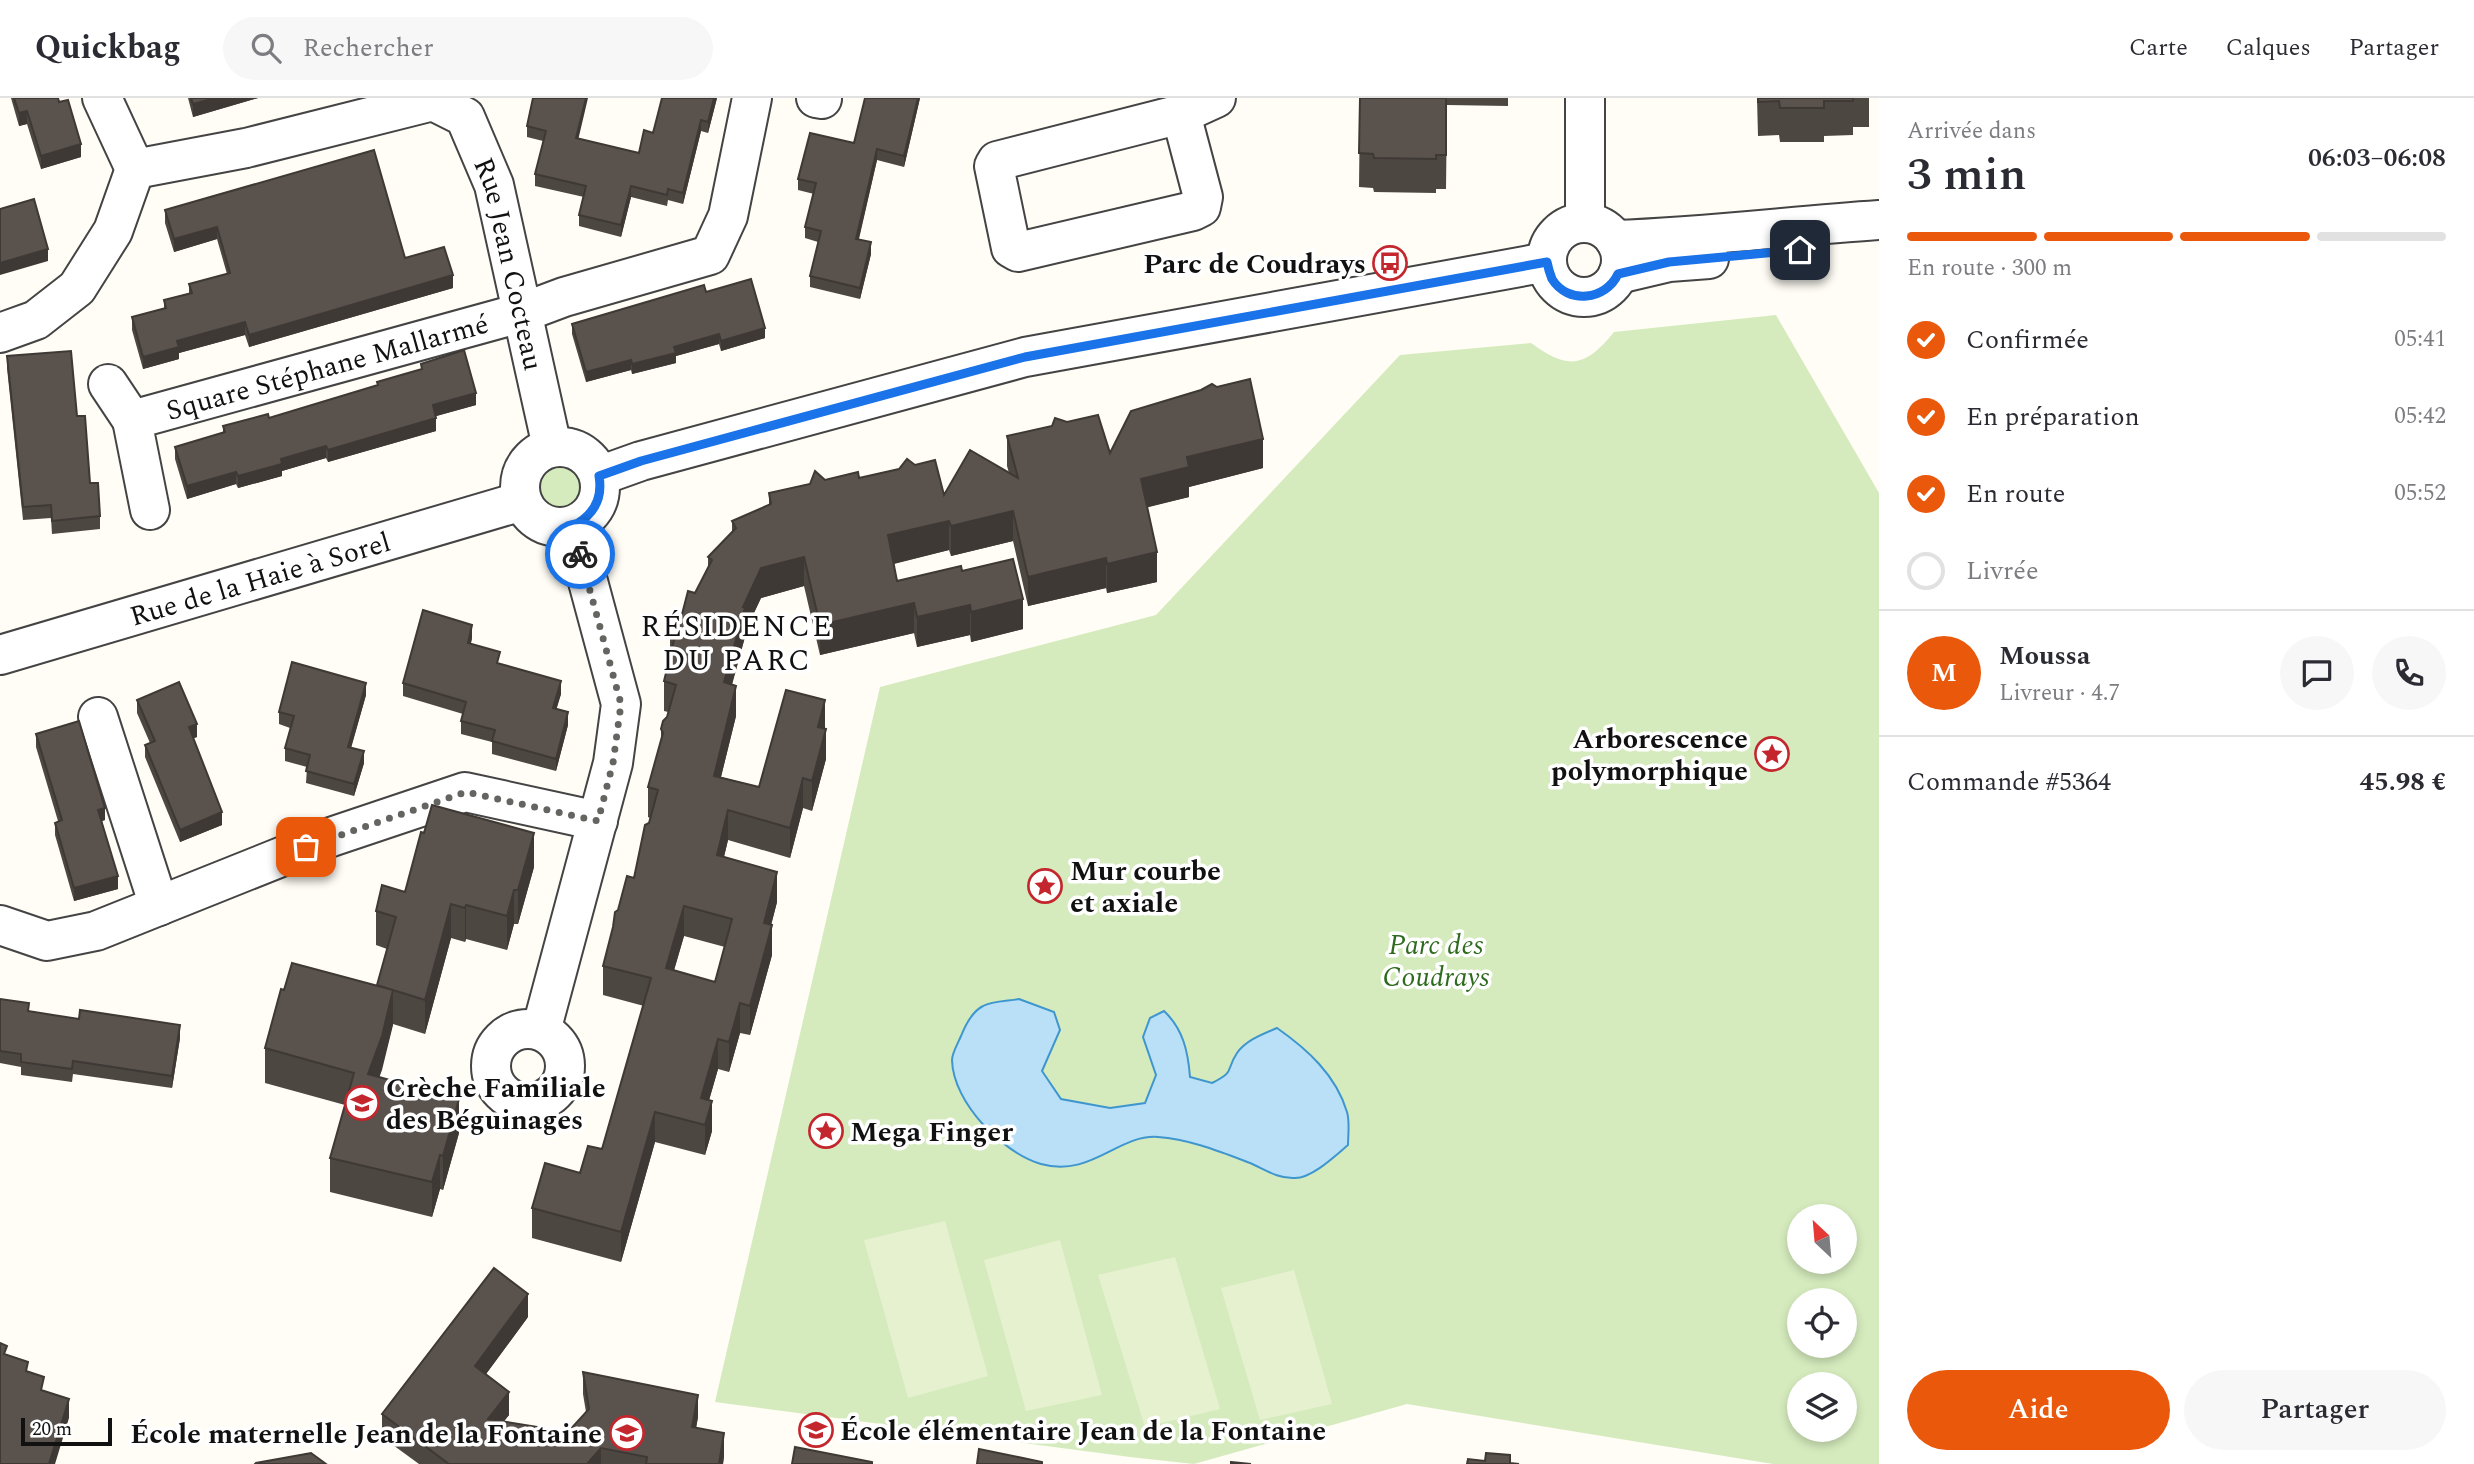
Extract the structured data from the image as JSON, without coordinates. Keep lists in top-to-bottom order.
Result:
{
  "streets": {
    "street": ["Rue Jean Cocteau", "Square Stéphane Mallarmé", "Rue de la Haie à Sorel"]
  },
  "crossings": [
    ["Rue Jean Cocteau", "Square Stéphane Mallarmé"],
    ["Rue Jean Cocteau", "Rue de la Haie à Sorel"]
  ],
  "districts": ["RÉSIDENCE DU PARC"],
  "parks": ["Parc des Coudrays"],
  "places": {
    "bus stop": ["Parc de Coudrays"],
    "place": ["Arborescence polymorphique", "Mur courbe et axiale", "Mega Finger"],
    "school or university": ["Crèche Familiale des Béguinages", "École élémentaire Jean de la Fontaine", "École maternelle Jean de la Fontaine"]
  },
  "scale_bar": "20 m",
  "north": "top left",
  "page": {
    "header": "Quickbag",
    "search": "Rechercher",
    "nav": ["Carte", "Calques", "Partager"],
    "heading": ["3 min", "Arrivée dans", "06:03–06:08"],
    "panel": [
      "Moussa",
      "Livreur · 4.7",
      "Commande #5364",
      "45.98 €"
    ],
    "bar": "En route · 300 m",
    "list": [
      ["Confirmée", "05:41"],
      ["En préparation", "05:42"],
      ["En route", "05:52"],
      "Livrée"
    ],
    "round": "M",
    "buttons": ["Aide", "Partager"],
    "scale": "20 m"
  }
}
